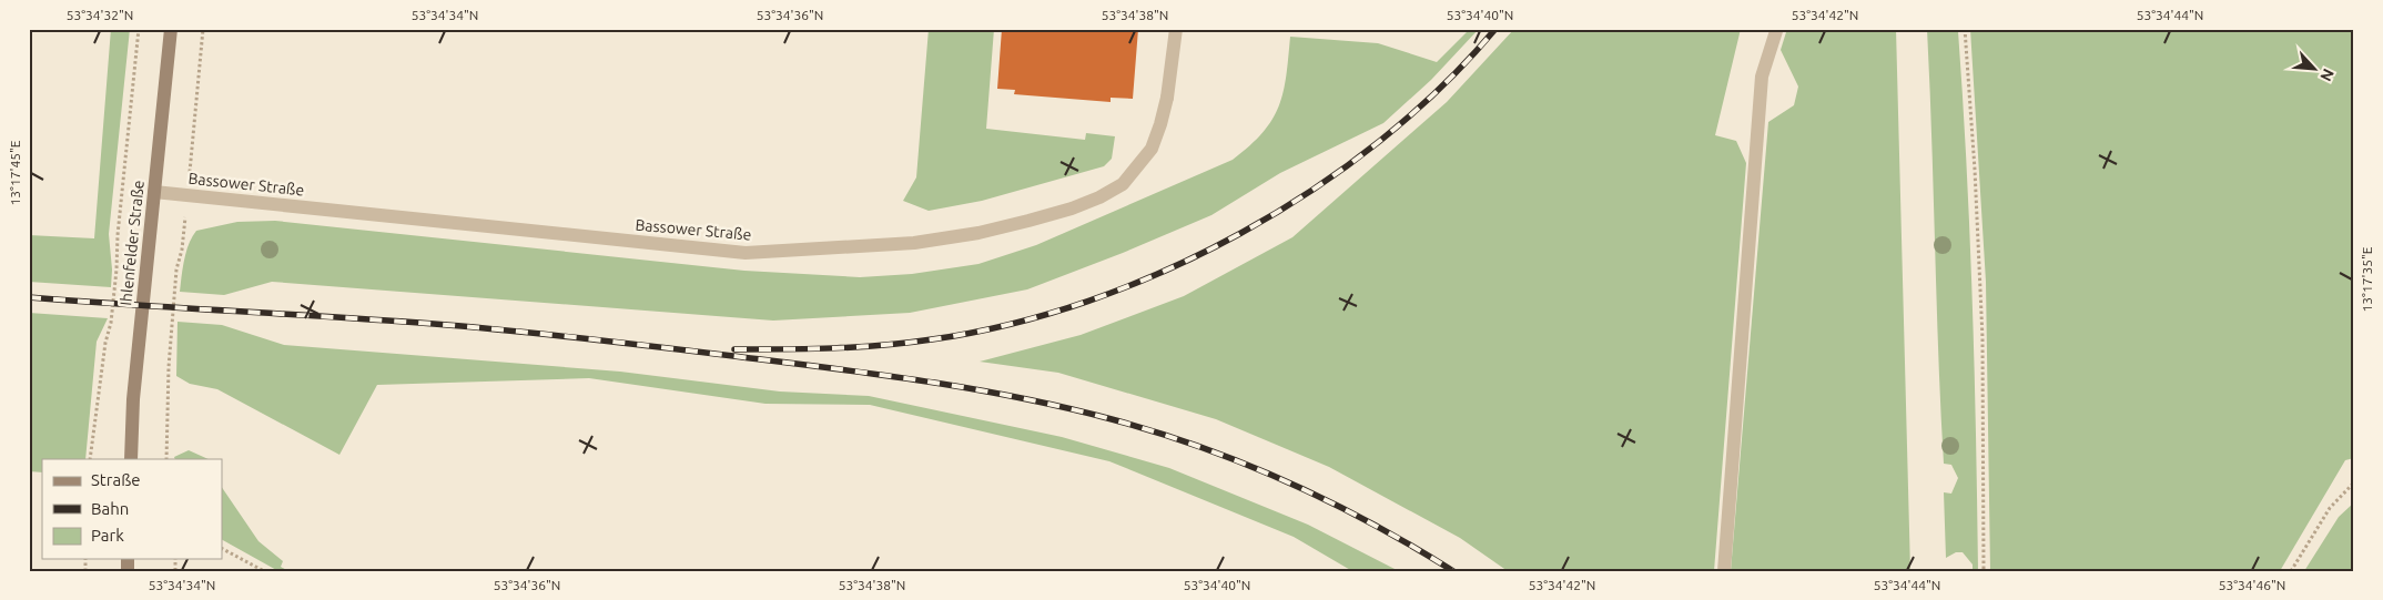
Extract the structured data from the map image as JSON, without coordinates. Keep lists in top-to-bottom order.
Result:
{
  "streets": {
    "main road": ["Ihlenfelder Straße"],
    "street": ["Bassower Straße"]
  },
  "crossings": [
    ["Bassower Straße", "Ihlenfelder Straße"]
  ],
  "legend": ["Straße", "Bahn", "Park"],
  "north": "bottom right",
  "coordinates": [
    "53°34'32\"N",
    "53°34'34\"N",
    "53°34'36\"N",
    "53°34'38\"N",
    "53°34'40\"N",
    "53°34'42\"N",
    "53°34'44\"N",
    "13°17'45\"E",
    "13°17'35\"E",
    "53°34'46\"N"
  ]
}
